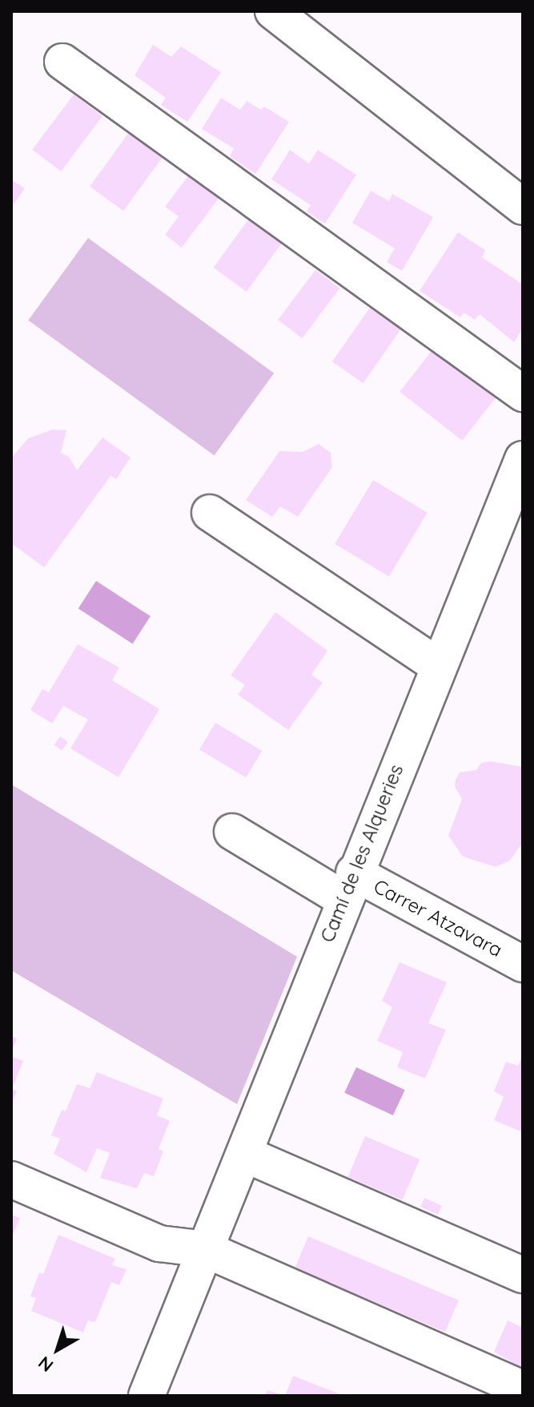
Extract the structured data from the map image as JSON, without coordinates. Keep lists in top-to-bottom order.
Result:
{
  "streets": {
    "street": ["Camí de les Alqueries", "Carrer Atzavara"]
  },
  "crossings": [
    ["Camí de les Alqueries", "Carrer Atzavara"]
  ],
  "north": "bottom left"
}
